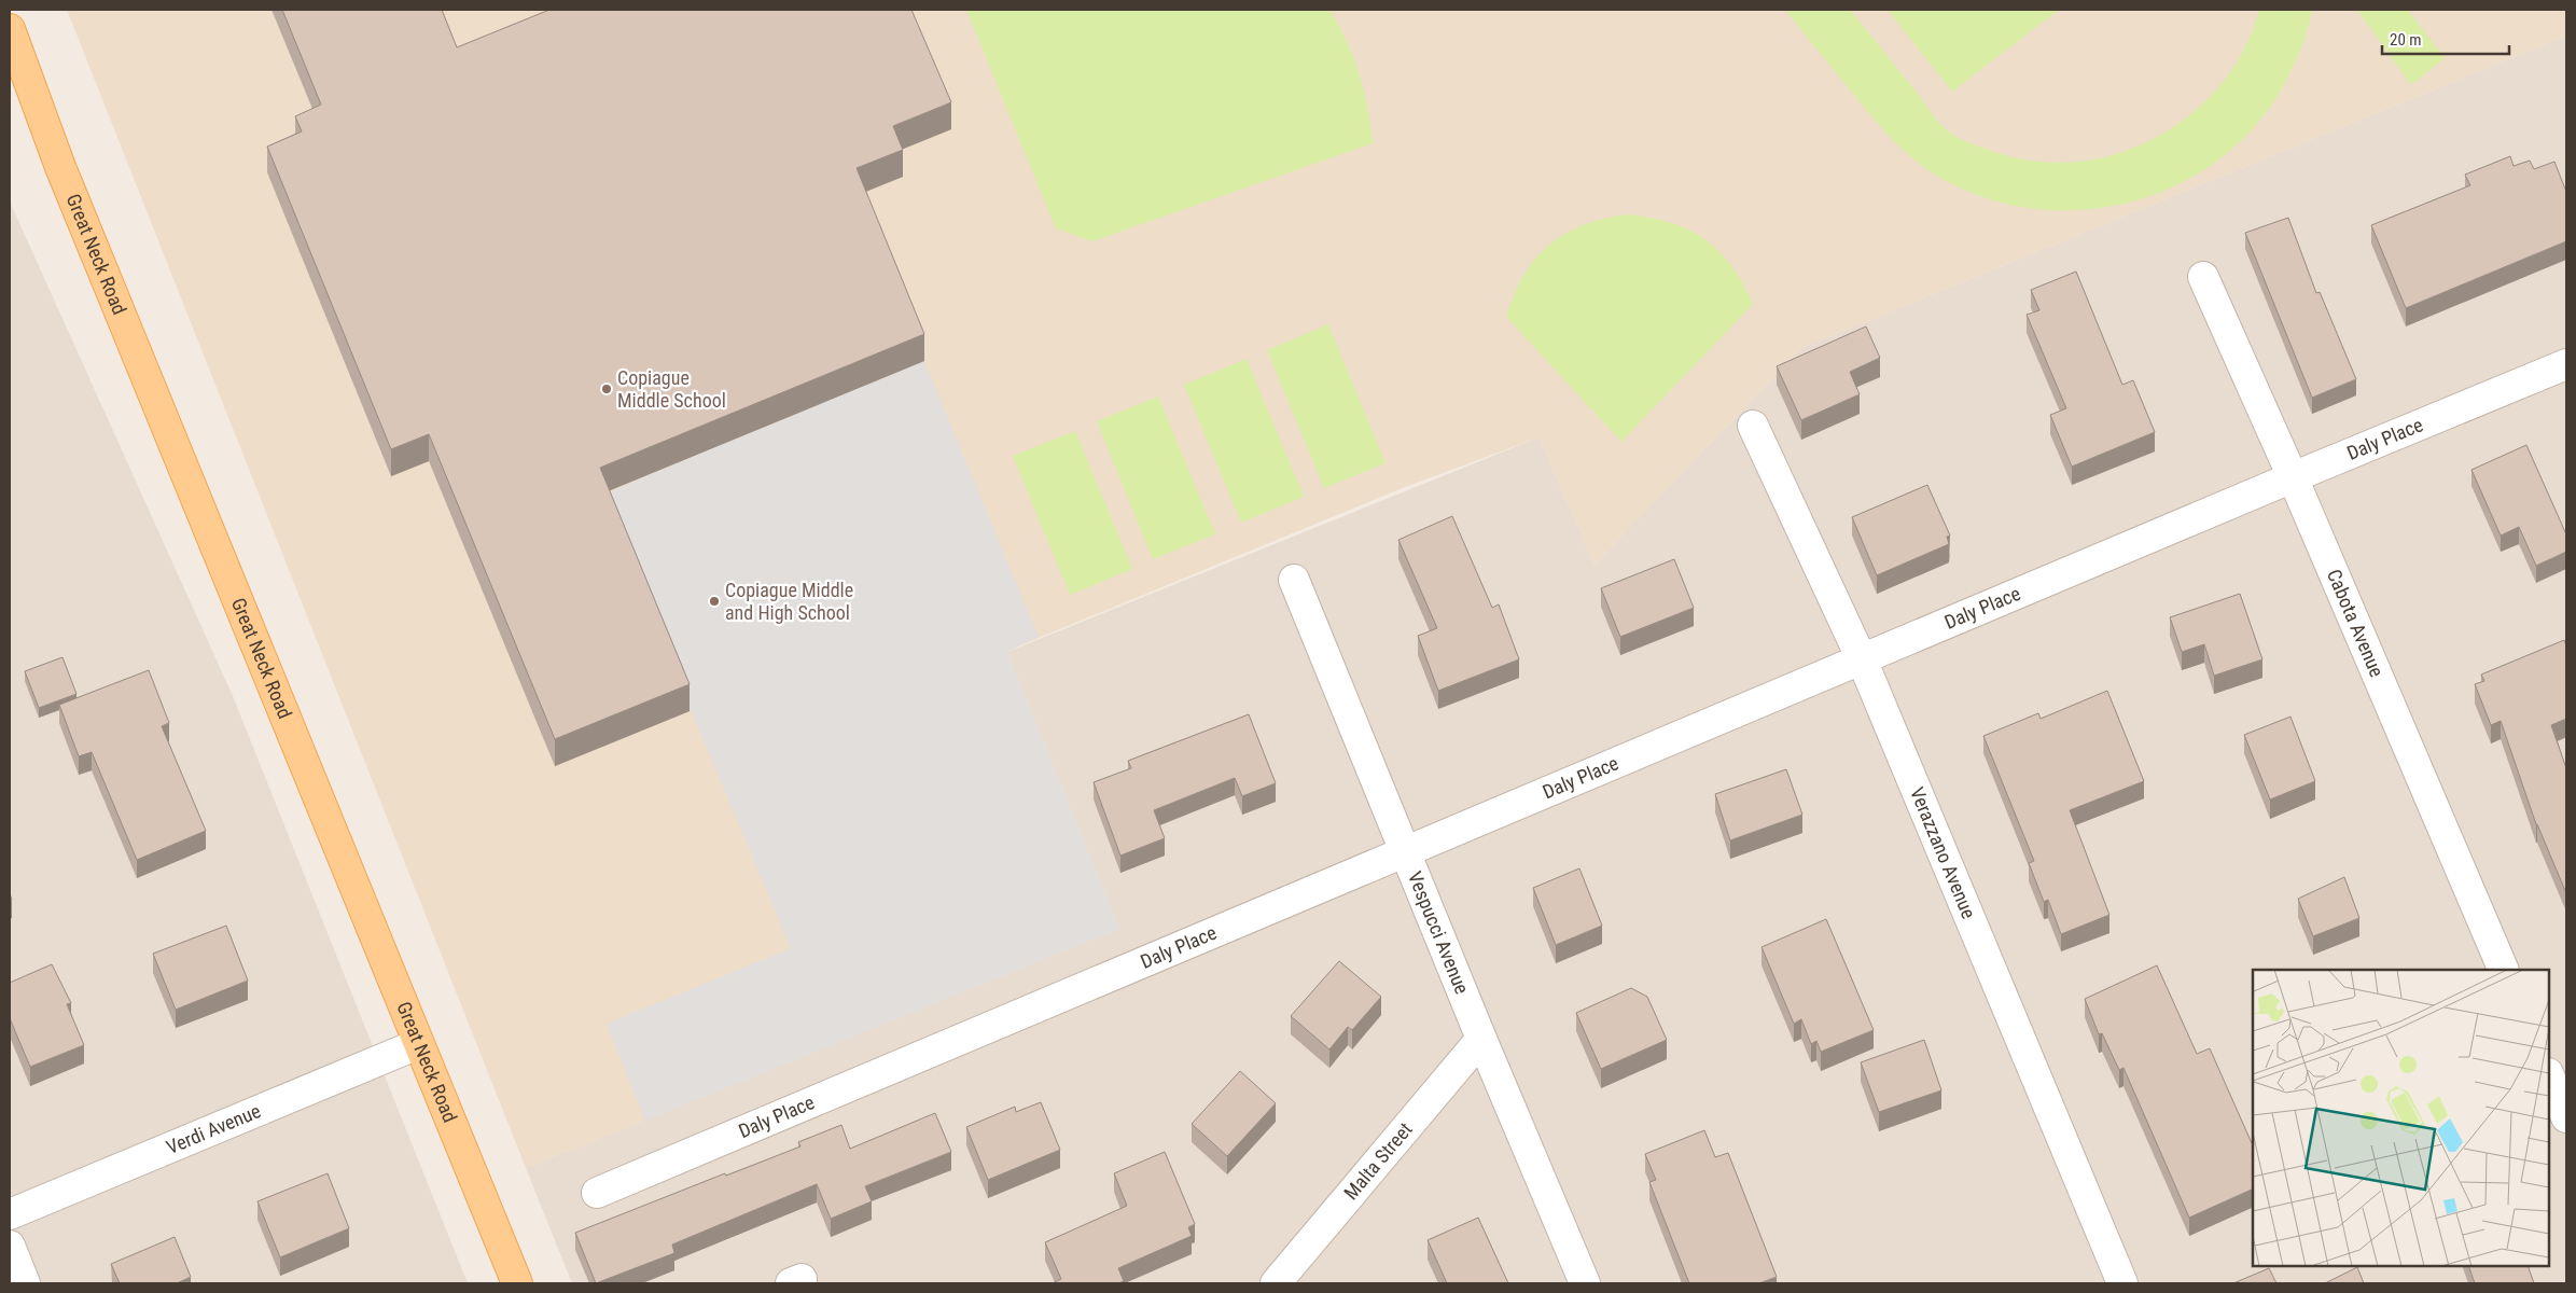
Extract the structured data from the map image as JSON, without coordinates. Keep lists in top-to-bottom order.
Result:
{
  "streets": {
    "main road": ["Great Neck Road"],
    "street": [
      "Daly Place",
      "Cabota Avenue",
      "Verazzano Avenue",
      "Vespucci Avenue",
      "Verdi Avenue",
      "Malta Street"
    ]
  },
  "crossings": [
    ["Great Neck Road", "Verdi Avenue"],
    ["Daly Place", "Cabota Avenue"],
    ["Daly Place", "Verazzano Avenue"],
    ["Daly Place", "Vespucci Avenue"],
    ["Vespucci Avenue", "Malta Street"]
  ],
  "places": ["Copiague Middle School", "Copiague Middle and High School"],
  "scale_bar": "20 m"
}
